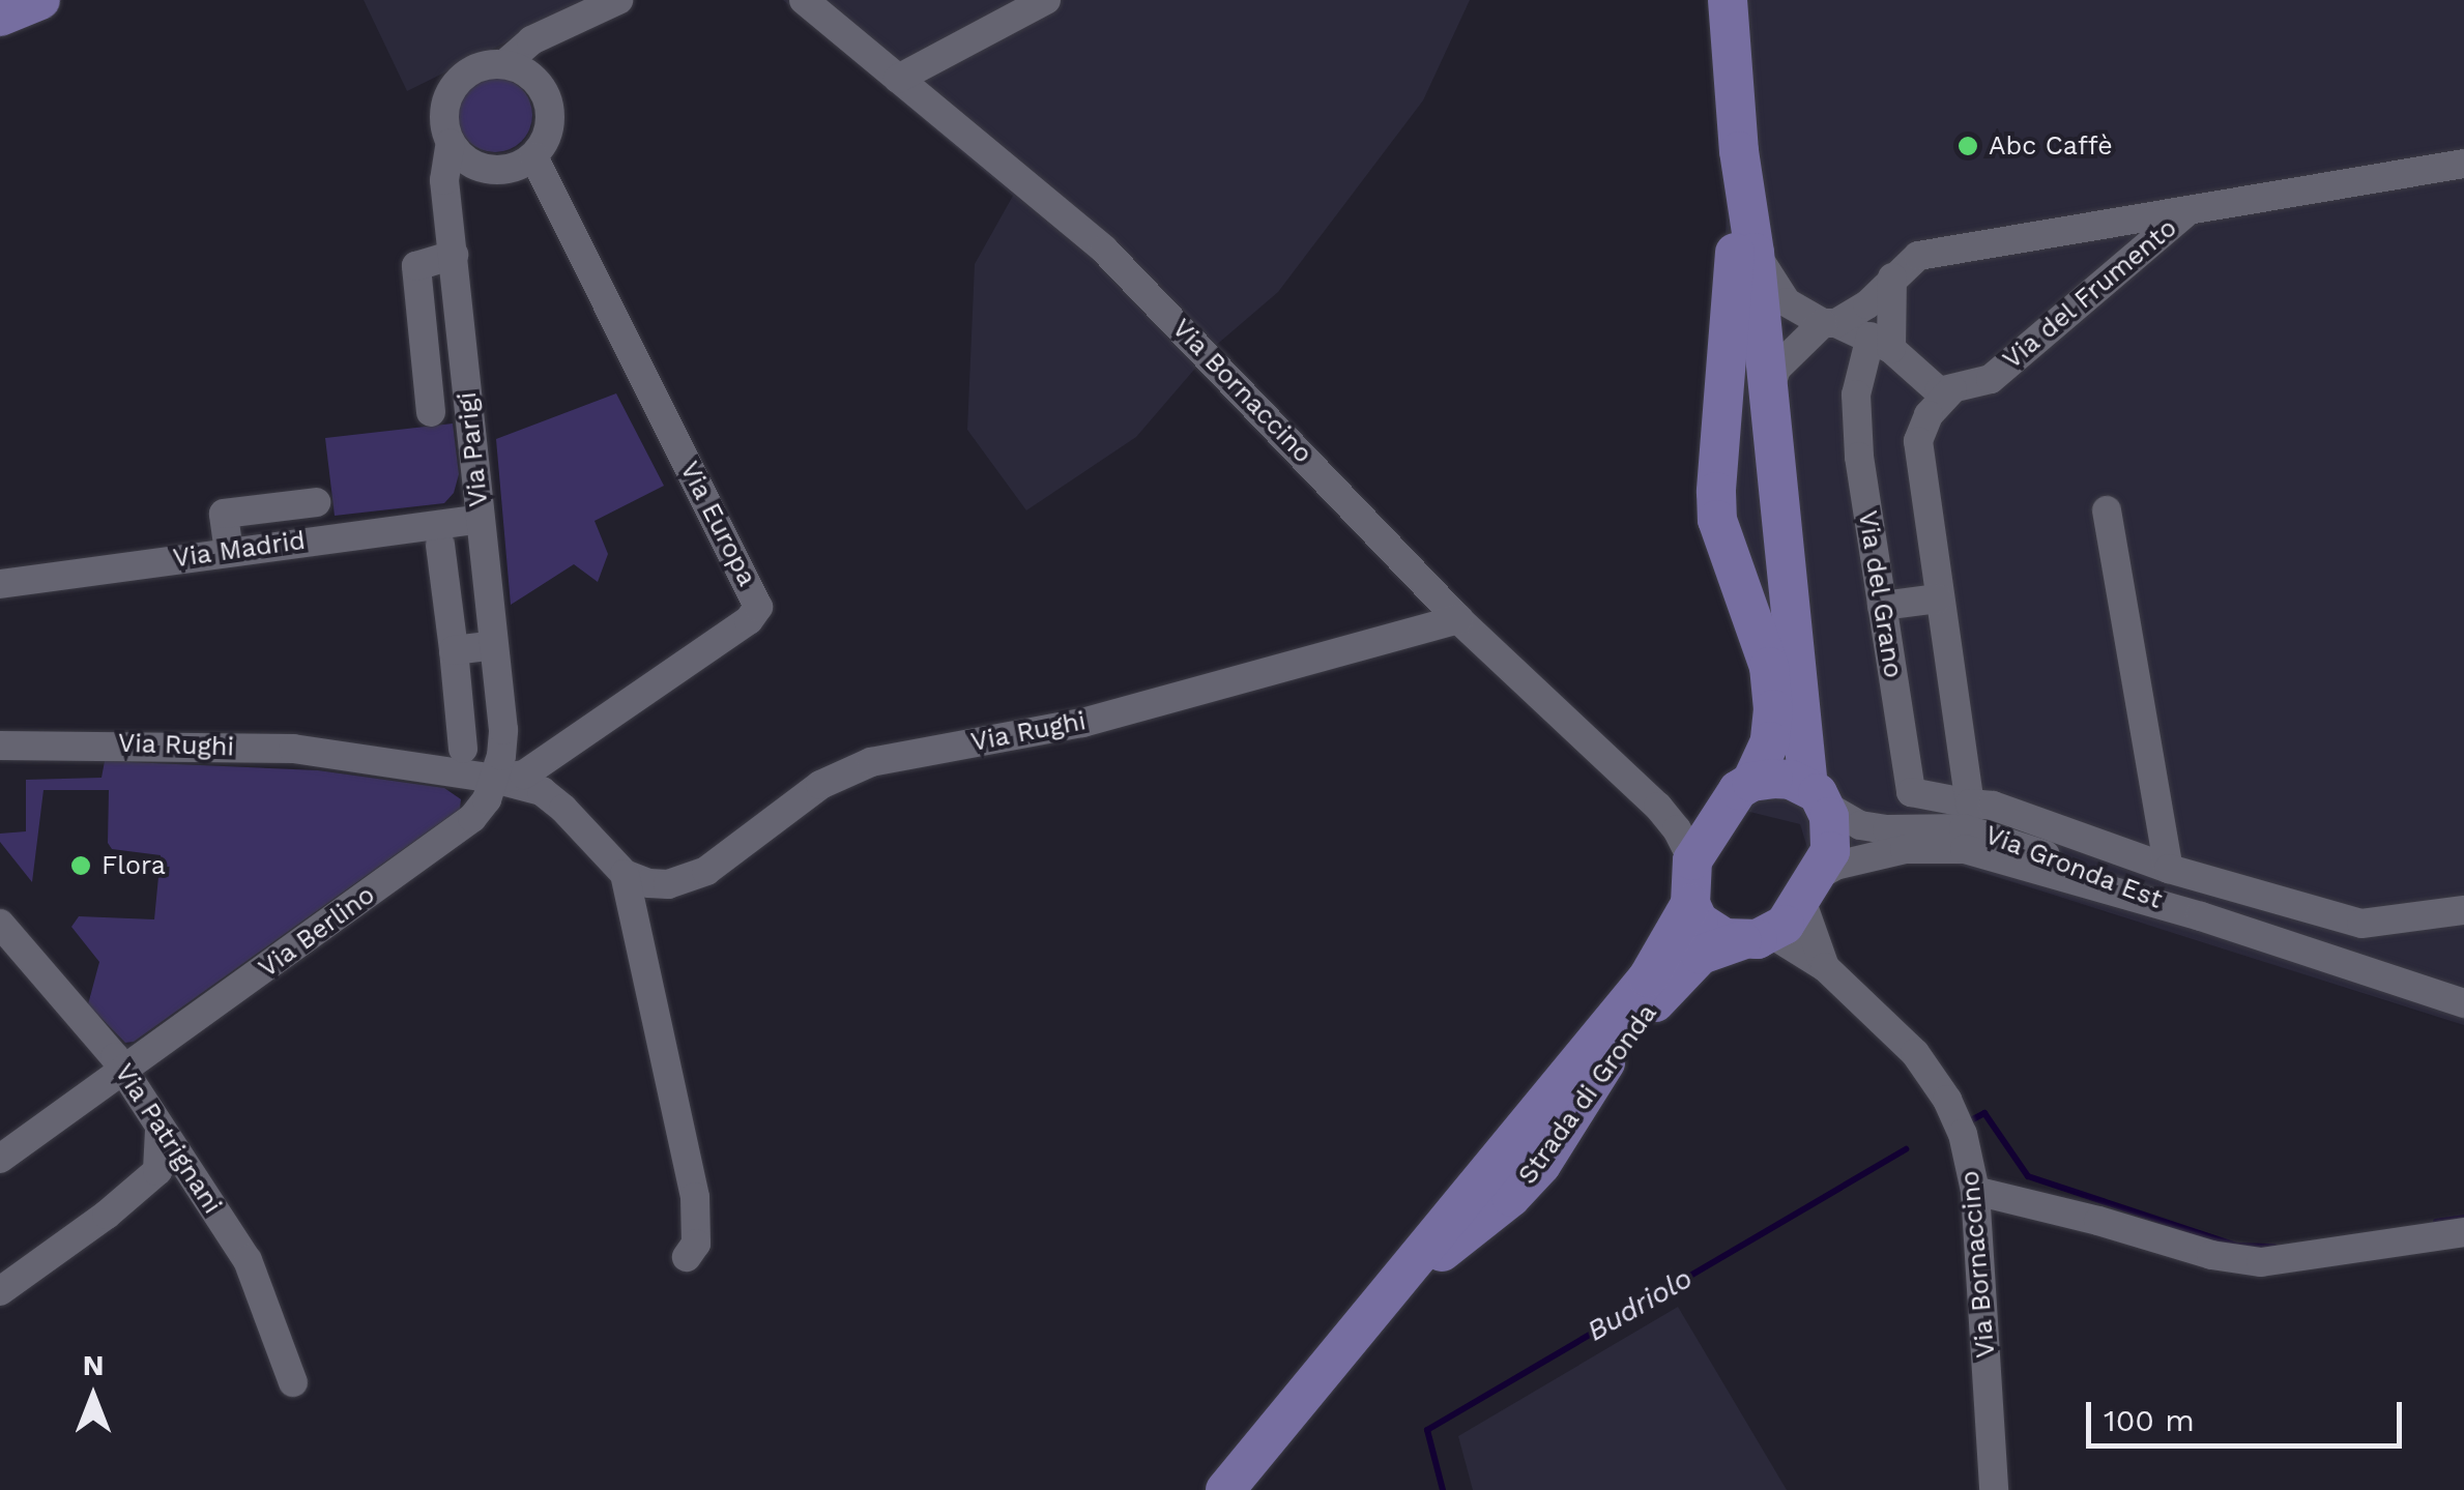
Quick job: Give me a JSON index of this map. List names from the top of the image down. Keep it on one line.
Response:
{"streets":{"main road":["Strada di Gronda"],"street":["Via del Frumento","Via Bornaccino","Via Parigi","Via Europa","Via Madrid","Via del Grano","Via Rughi","Via Gronda Est","Via Berlino","Via Patrignani"]},"crossings":[["Via del Frumento","Via del Grano"],["Via Bornaccino","Via Rughi"],["Via Bornaccino","Via Gronda Est"],["Via Bornaccino","Strada di Gronda"],["Via Parigi","Via Europa"],["Via Parigi","Via Madrid"],["Via Parigi","Via Rughi"],["Via Parigi","Via Berlino"],["Via Europa","Via Rughi"],["Via Europa","Via Berlino"],["Via Rughi","Via Berlino"],["Via Gronda Est","Strada di Gronda"],["Via Berlino","Via Patrignani"]],"water":["Budriolo"],"places":["Abc Caffè","Flora"],"scale_bar":"100 m","north":"top"}
